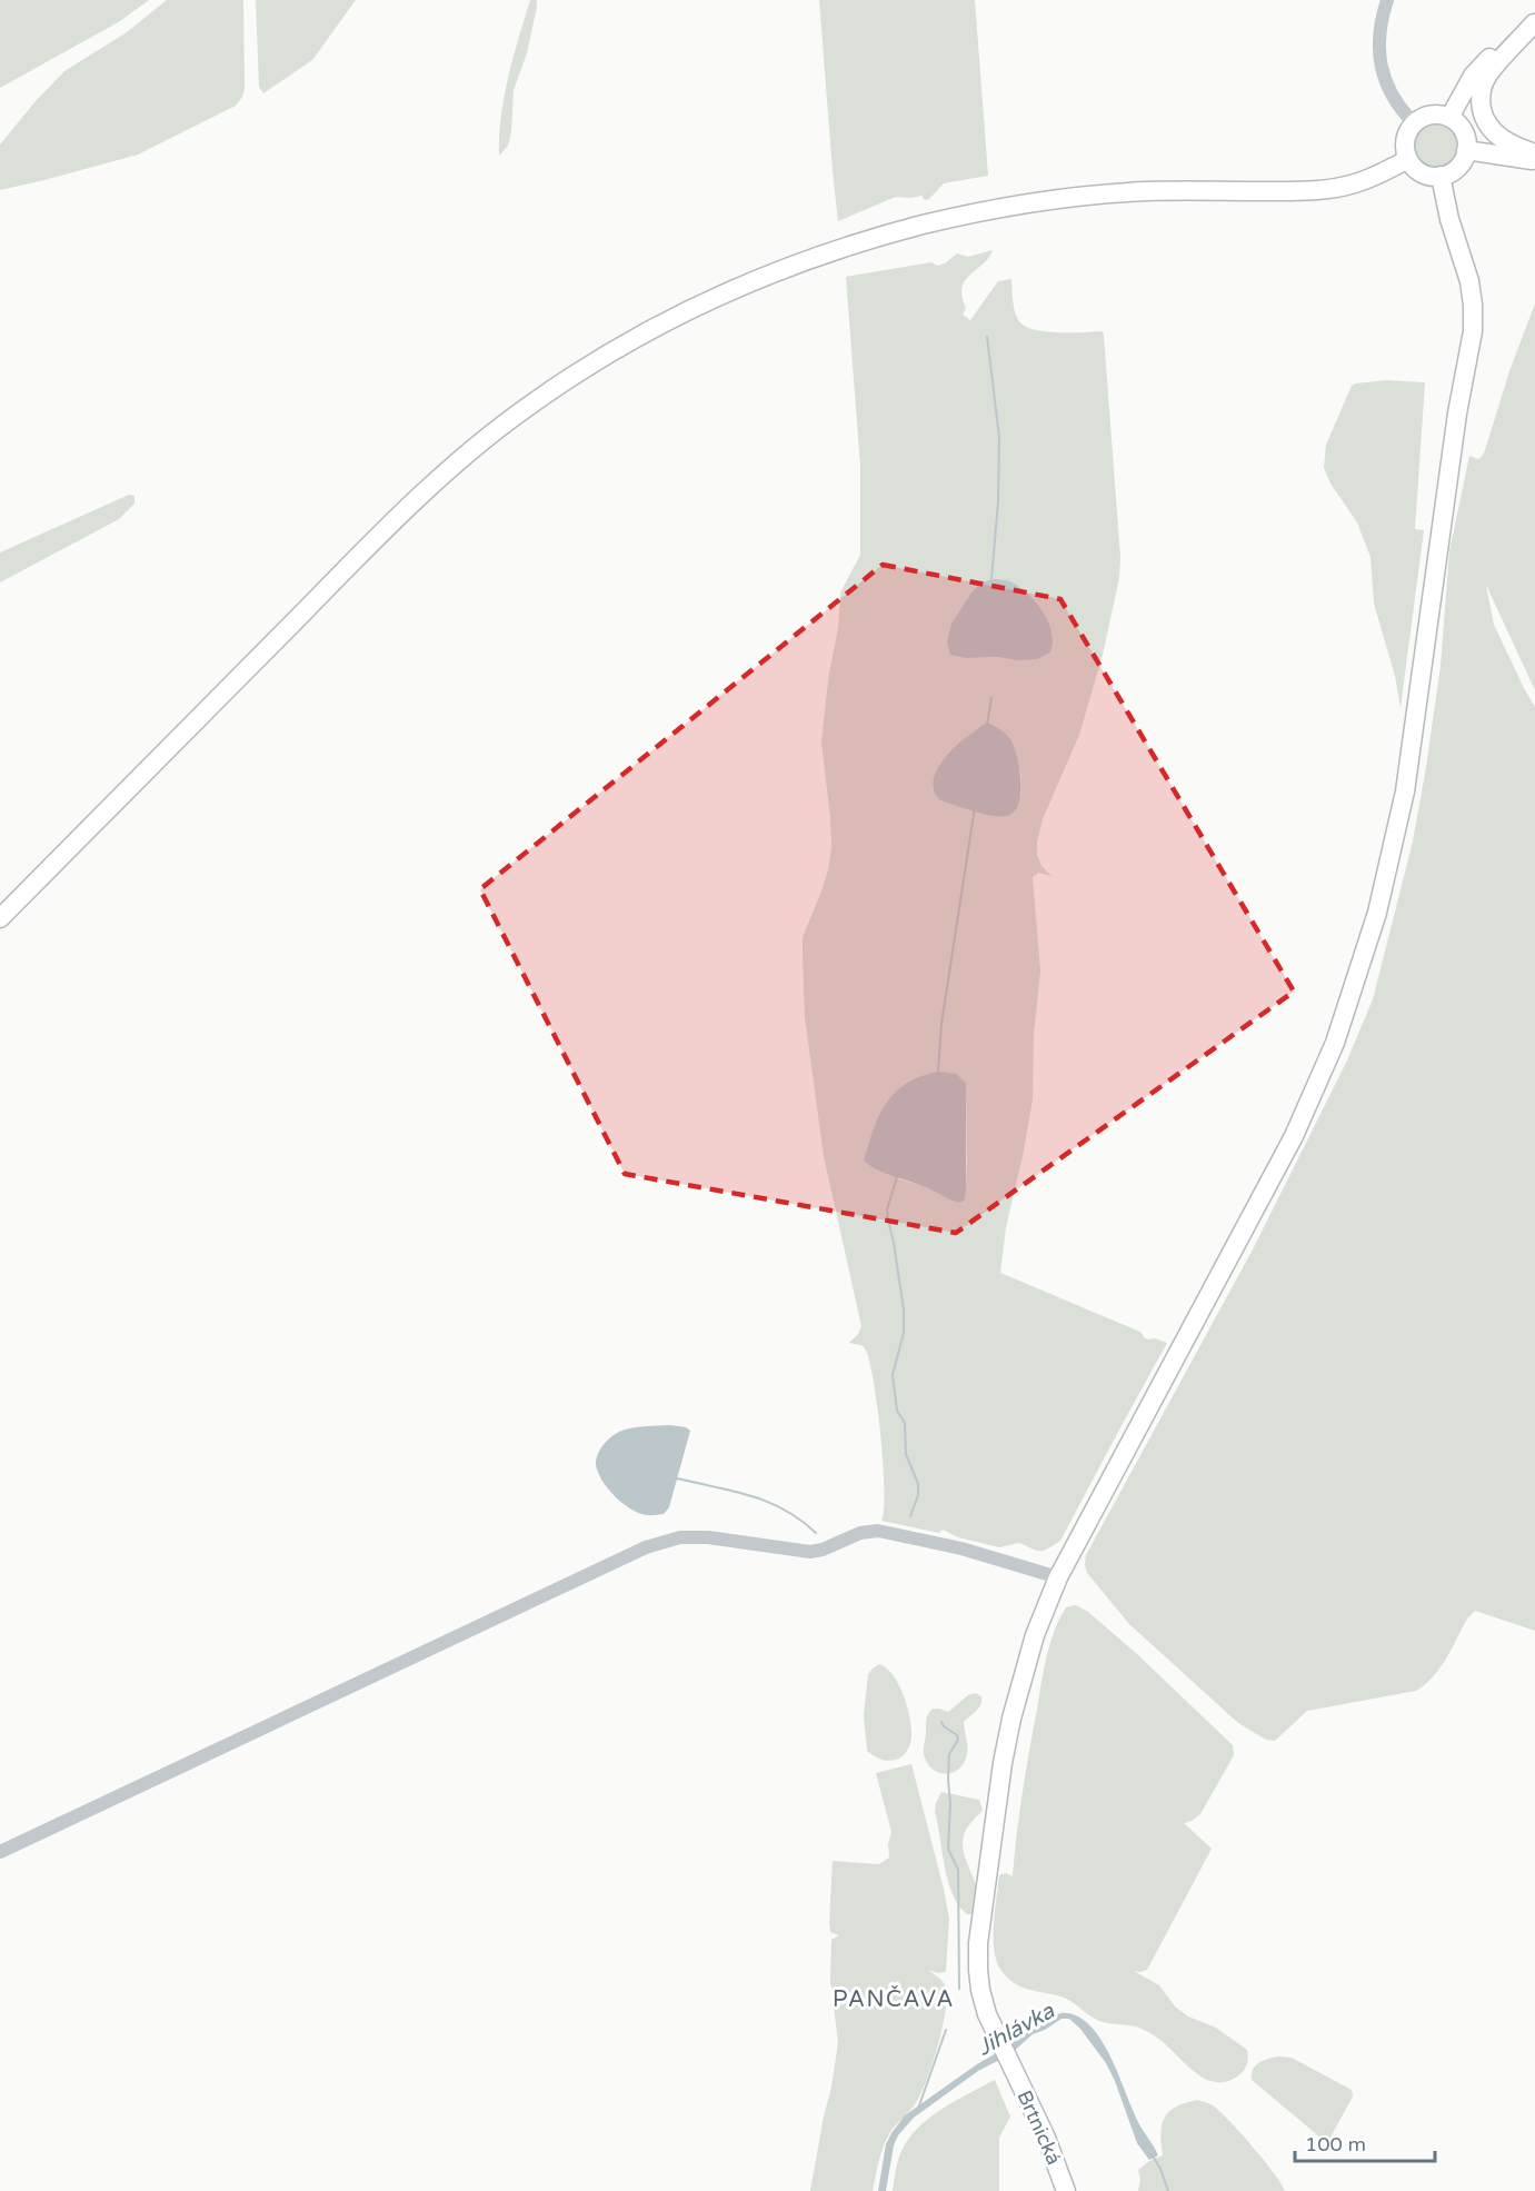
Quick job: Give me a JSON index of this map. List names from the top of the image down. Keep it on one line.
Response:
{"streets":{"main road":["Brtnická"]},"districts":["PANČAVA"],"water":["Jihlávka"],"scale_bar":"100 m"}
